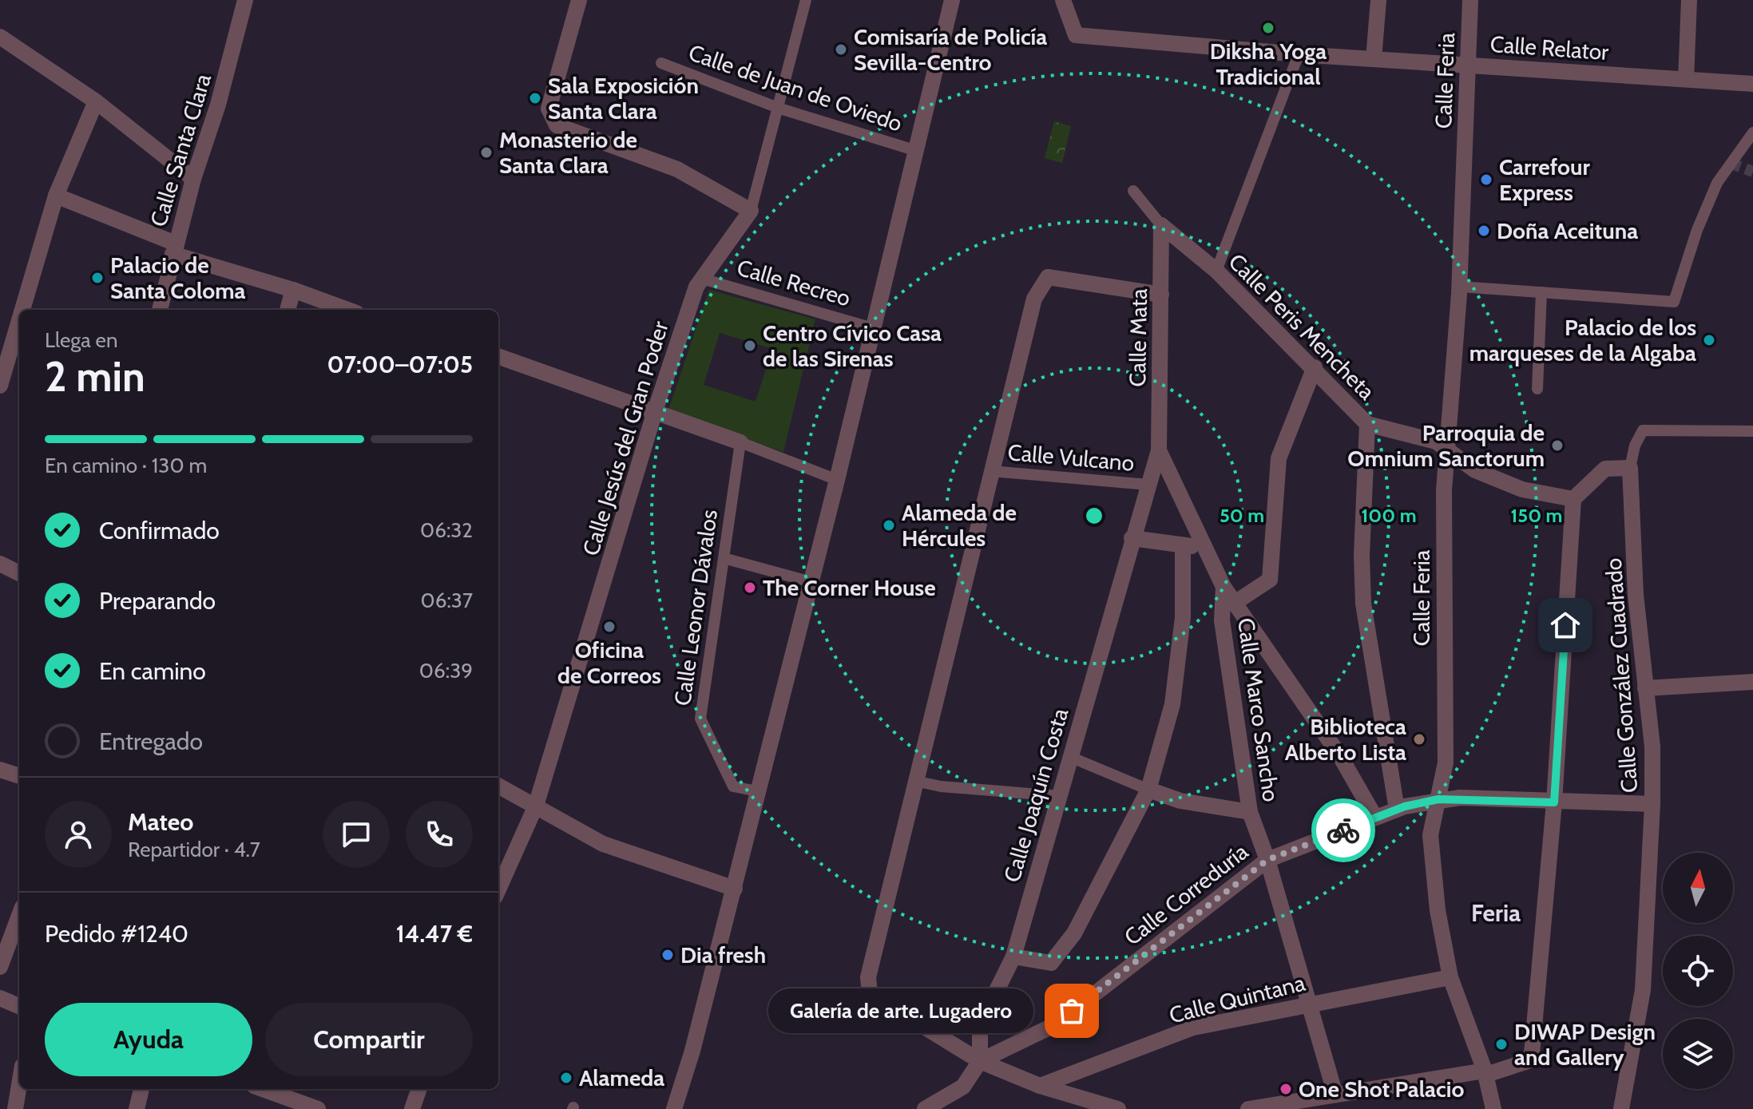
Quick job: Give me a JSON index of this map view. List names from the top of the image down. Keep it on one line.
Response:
{"streets":{"street":["Calle Relator","Calle Feria","Calle de Juan de Oviedo","Calle Santa Clara","Calle Recreo","Calle Peris Mencheta","Calle Mata","Calle Jesús del Gran Poder","Calle Vulcano","Calle Leonor Dávalos","Calle González Cuadrado","Calle Marco Sancho","Calle Joaquín Costa","Calle Correduría","Calle Quintana"]},"crossings":[["Calle Relator","Calle Feria"],["Calle Feria","Calle Peris Mencheta"],["Calle Feria","Calle Correduría"],["Calle Feria","Calle Quintana"],["Calle de Juan de Oviedo","Calle Jesús del Gran Poder"],["Calle Recreo","Calle Jesús del Gran Poder"],["Calle Peris Mencheta","Calle Mata"],["Calle Mata","Calle Vulcano"],["Calle Mata","Calle Marco Sancho"],["Calle Mata","Calle Joaquín Costa"],["Calle Mata","Calle Correduría"],["Calle González Cuadrado","Calle Correduría"],["Calle Marco Sancho","Calle Correduría"],["Calle Marco Sancho","Calle Quintana"],["Calle Joaquín Costa","Calle Correduría"]],"districts":["Feria"],"places":["Diksha Yoga Tradicional","Comisaría de Policía Sevilla-Centro","Sala Exposición Santa Clara","Monasterio de Santa Clara","Carrefour Express","Doña Aceituna","Palacio de Santa Coloma","Palacio de los marqueses de la Algaba","Centro Cívico Casa de las Sirenas","Parroquia de Omnium Sanctorum","Alameda de Hércules","The Corner House","Oficina de Correos","Biblioteca Alberto Lista","Dia fresh","Galería de arte. Lugadero","DIWAP Design and Gallery","Alameda","One Shot Palacio"],"north":"top","page":{"heading":["2 min","Llega en","07:00–07:05"],"panel":["Mateo","Repartidor · 4.7","Pedido #1240","14.47 €"],"bar":"En camino · 130 m","list":[["Confirmado","06:32"],["Preparando","06:37"],["En camino","06:39"],"Entregado"],"bubble":"Galería de arte. Lugadero","buttons":["Ayuda","Compartir"]},"rings":["50 m","100 m","150 m"]}
